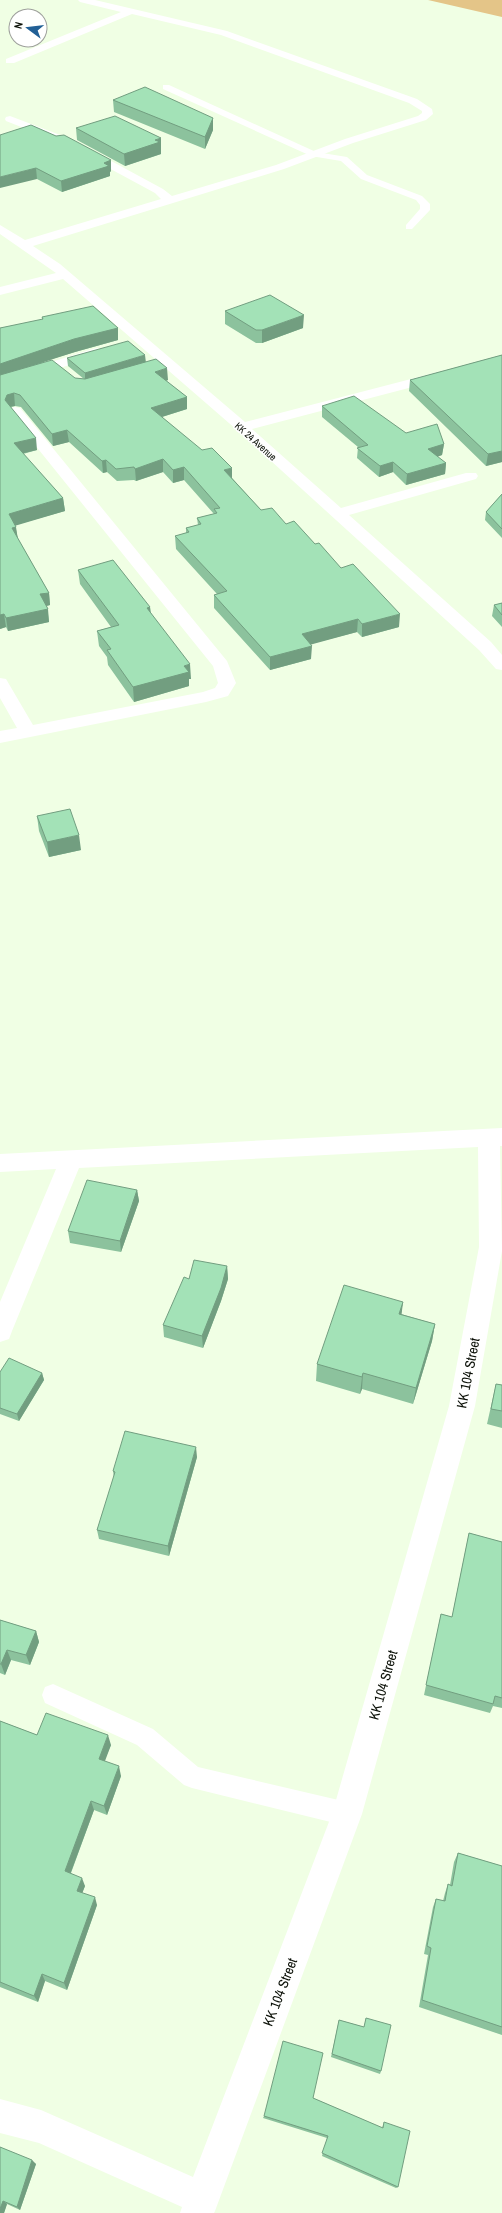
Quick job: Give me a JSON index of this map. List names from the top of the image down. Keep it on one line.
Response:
{"streets":{"street":["KK 24 Avenue","KK 104 Street"]},"north":"left"}
